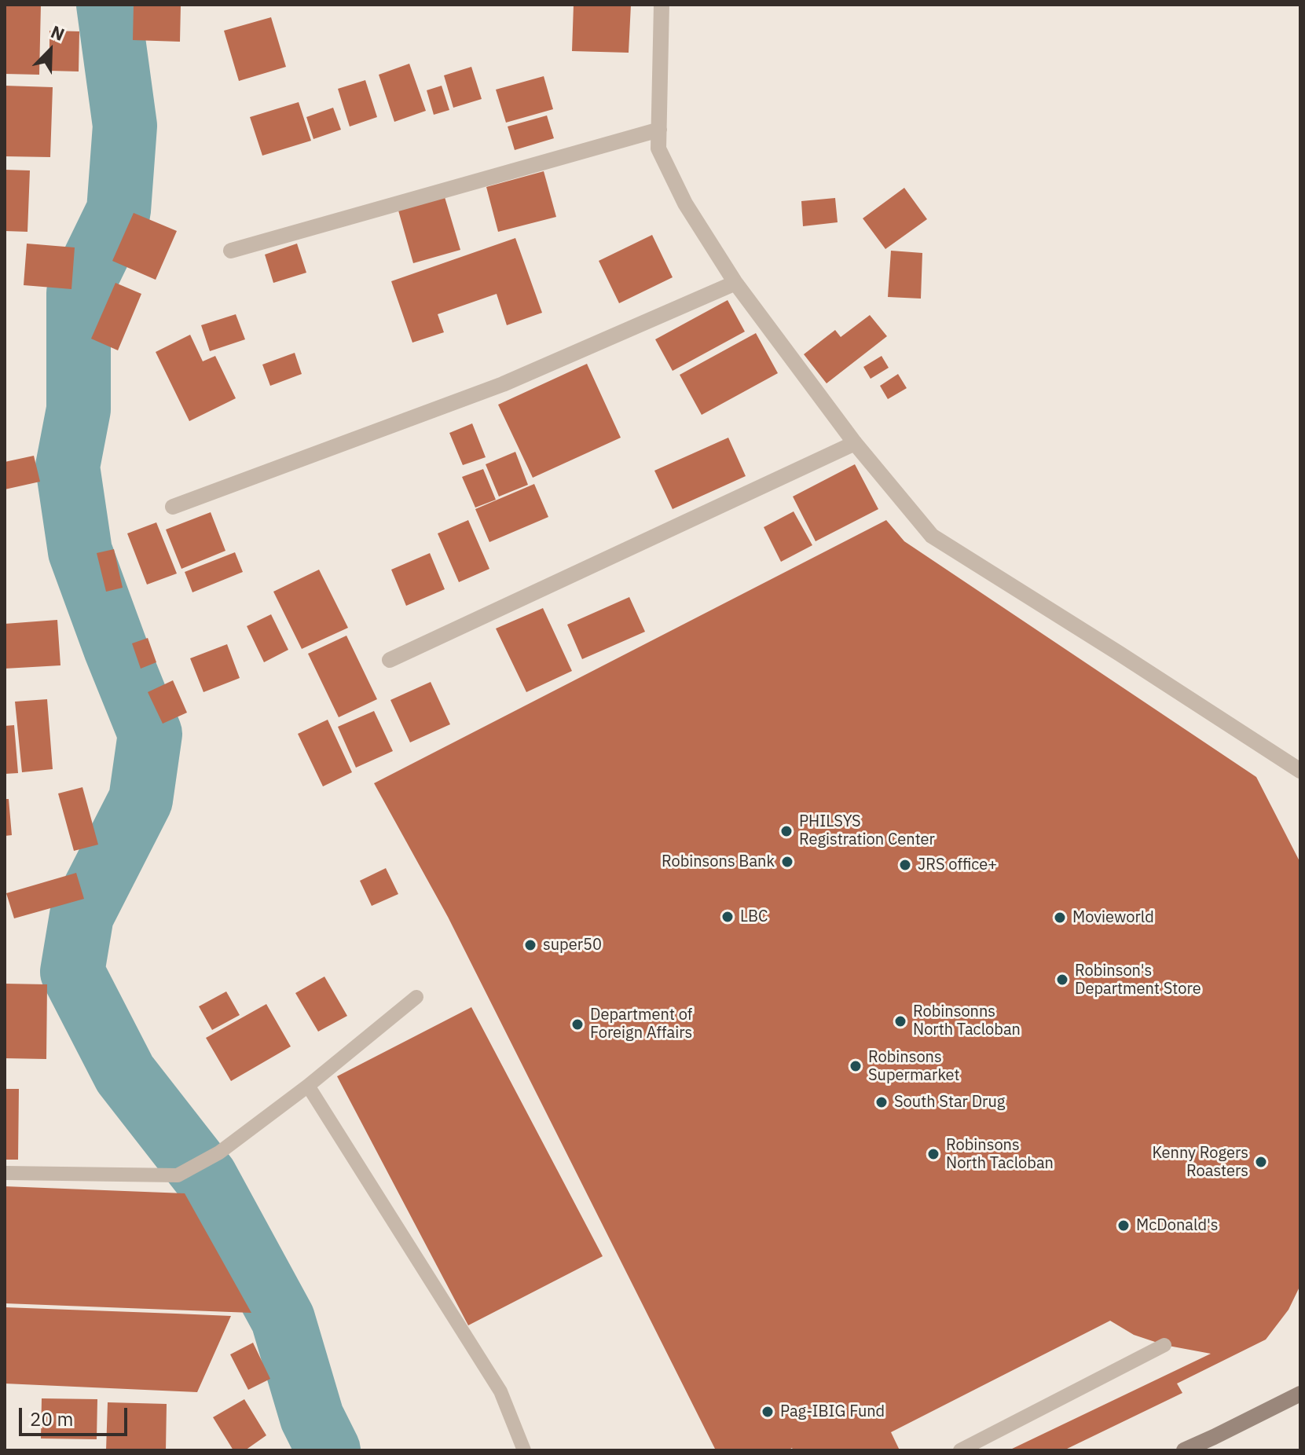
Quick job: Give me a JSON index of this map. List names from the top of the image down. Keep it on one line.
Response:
{"places":["PHILSYS Registration Center","Robinsons Bank","JRS office+","LBC","Movieworld","super50","Robinson's Department Store","Robinsonns North Tacloban","Department of Foreign Affairs","Robinsons Supermarket","South Star Drug","Robinsons North Tacloban","Kenny Rogers Roasters","McDonald's","Pag-IBIG Fund"],"scale_bar":"20 m","north":"top right"}
